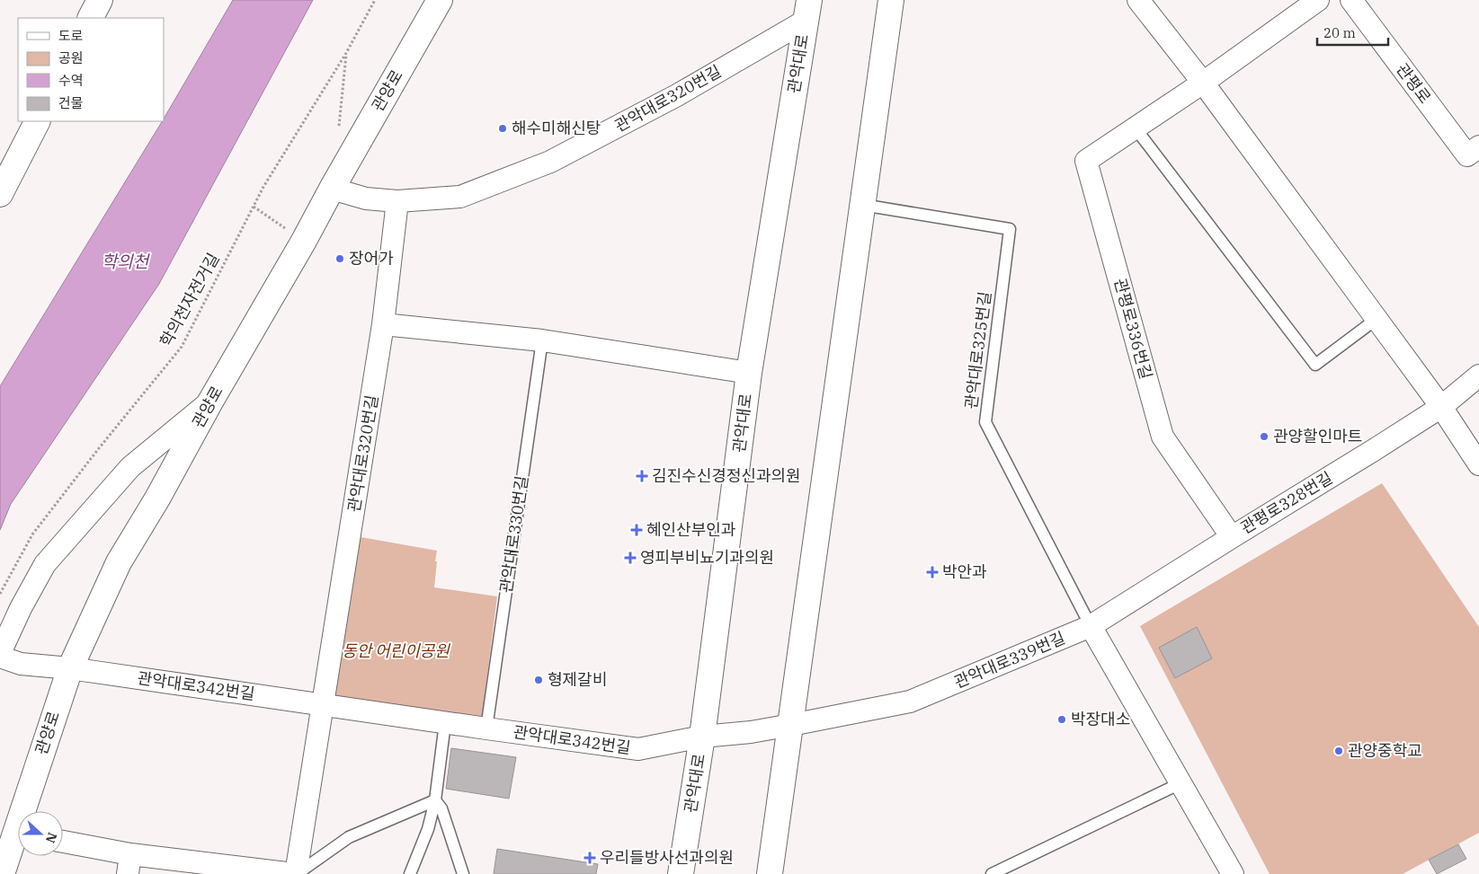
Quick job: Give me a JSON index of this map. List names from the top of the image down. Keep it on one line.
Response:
{"streets":{"main road":["관악대로","관양로"],"street":["관평로","관악대로320번길","관평로336번길","관평로328번길","관악대로339번길","관악대로342번길"],"lane":["관악대로325번길","관악대로330번길"],"path":["학의천자전거길"]},"crossings":[["관악대로","관악대로320번길"],["관악대로","관악대로342번길"],["관양로","관악대로320번길"],["관양로","관악대로342번길"],["관악대로320번길","관악대로342번길"],["관평로336번길","관평로328번길"],["관악대로325번길","관평로328번길"],["관악대로325번길","관악대로339번길"],["관평로328번길","관악대로339번길"],["관악대로330번길","관악대로342번길"],["관악대로339번길","관악대로342번길"]],"water":["학의천"],"parks":["동안 어린이공원"],"places":{"other":["해수미해신탕","장어가","관양할인마트","형제갈비","박장대소","관양중학교"],"health":["김진수신경정신과의원","혜인산부인과","영피부비뇨기과의원","박안과","우리들방사선과의원"]},"legend":["도로","공원","수역","건물"],"scale_bar":"20 m","north":"right"}
